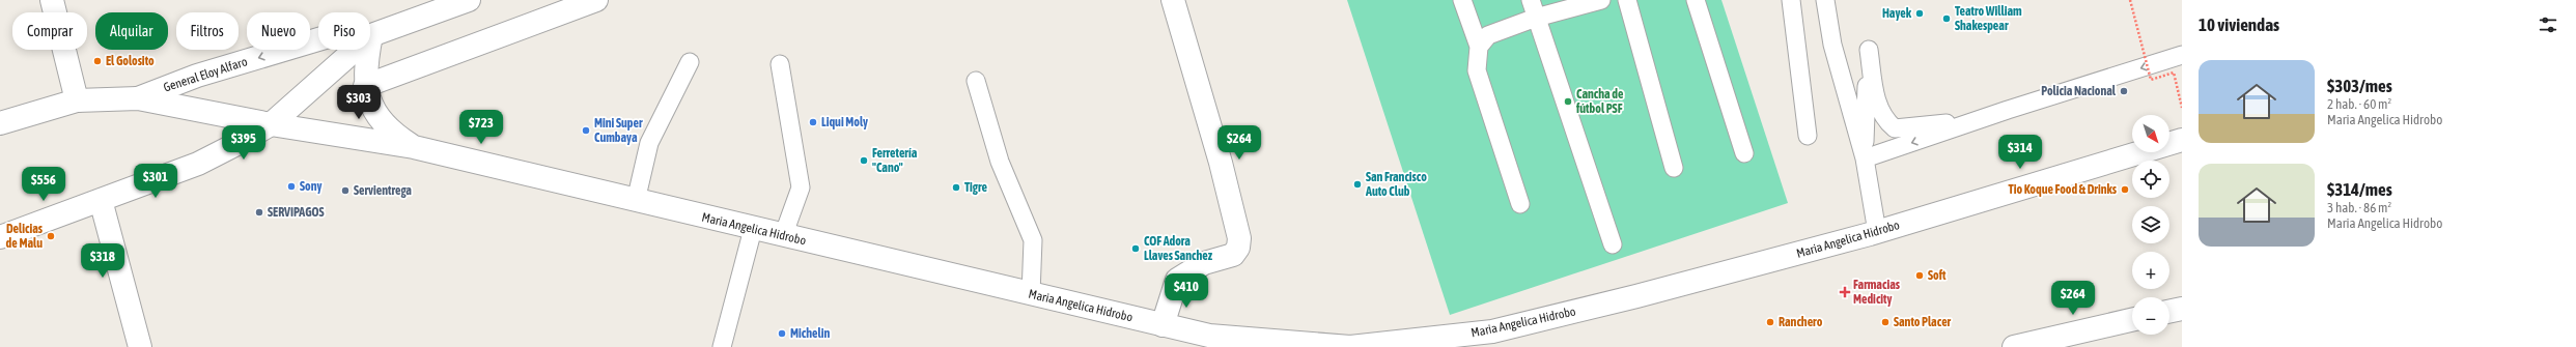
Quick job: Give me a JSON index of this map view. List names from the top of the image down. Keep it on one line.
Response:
{"streets":{"street":["General Eloy Alfaro","Maria Angelica Hidrobo"]},"crossings":[["General Eloy Alfaro","Maria Angelica Hidrobo"]],"places":{"other":["Hayek","Teatro William Shakespear","El Golosito","Policia Nacional","Cancha de fútbol PSF","Liqui Moly","Mini Super Cumbaya","Ferretería \"Cano\"","San Francisco Auto Club","Sony","Tigre","Tio Koque Food & Drinks","Servientrega","SERVIPAGOS","Delicias de Malu","COF Adora Llaves Sanchez","Soft","Ranchero","Santo Placer","Michelin"],"health":["Farmacias Medicity"]},"north":"bottom right","page":{"heading":"10 viviendas","chip":["Comprar","Alquilar","Filtros","Nuevo","Piso"],"list":[{"name":"$303/mes","note":"2 hab. · 60 m² · Maria Angelica Hidrobo"},{"name":"$314/mes","note":"3 hab. · 86 m² · Maria Angelica Hidrobo"}],"price":["$303","$723","$395","$264","$314","$301","$556","$318","$410","$264"],"map_buttons":["+","−"]}}
